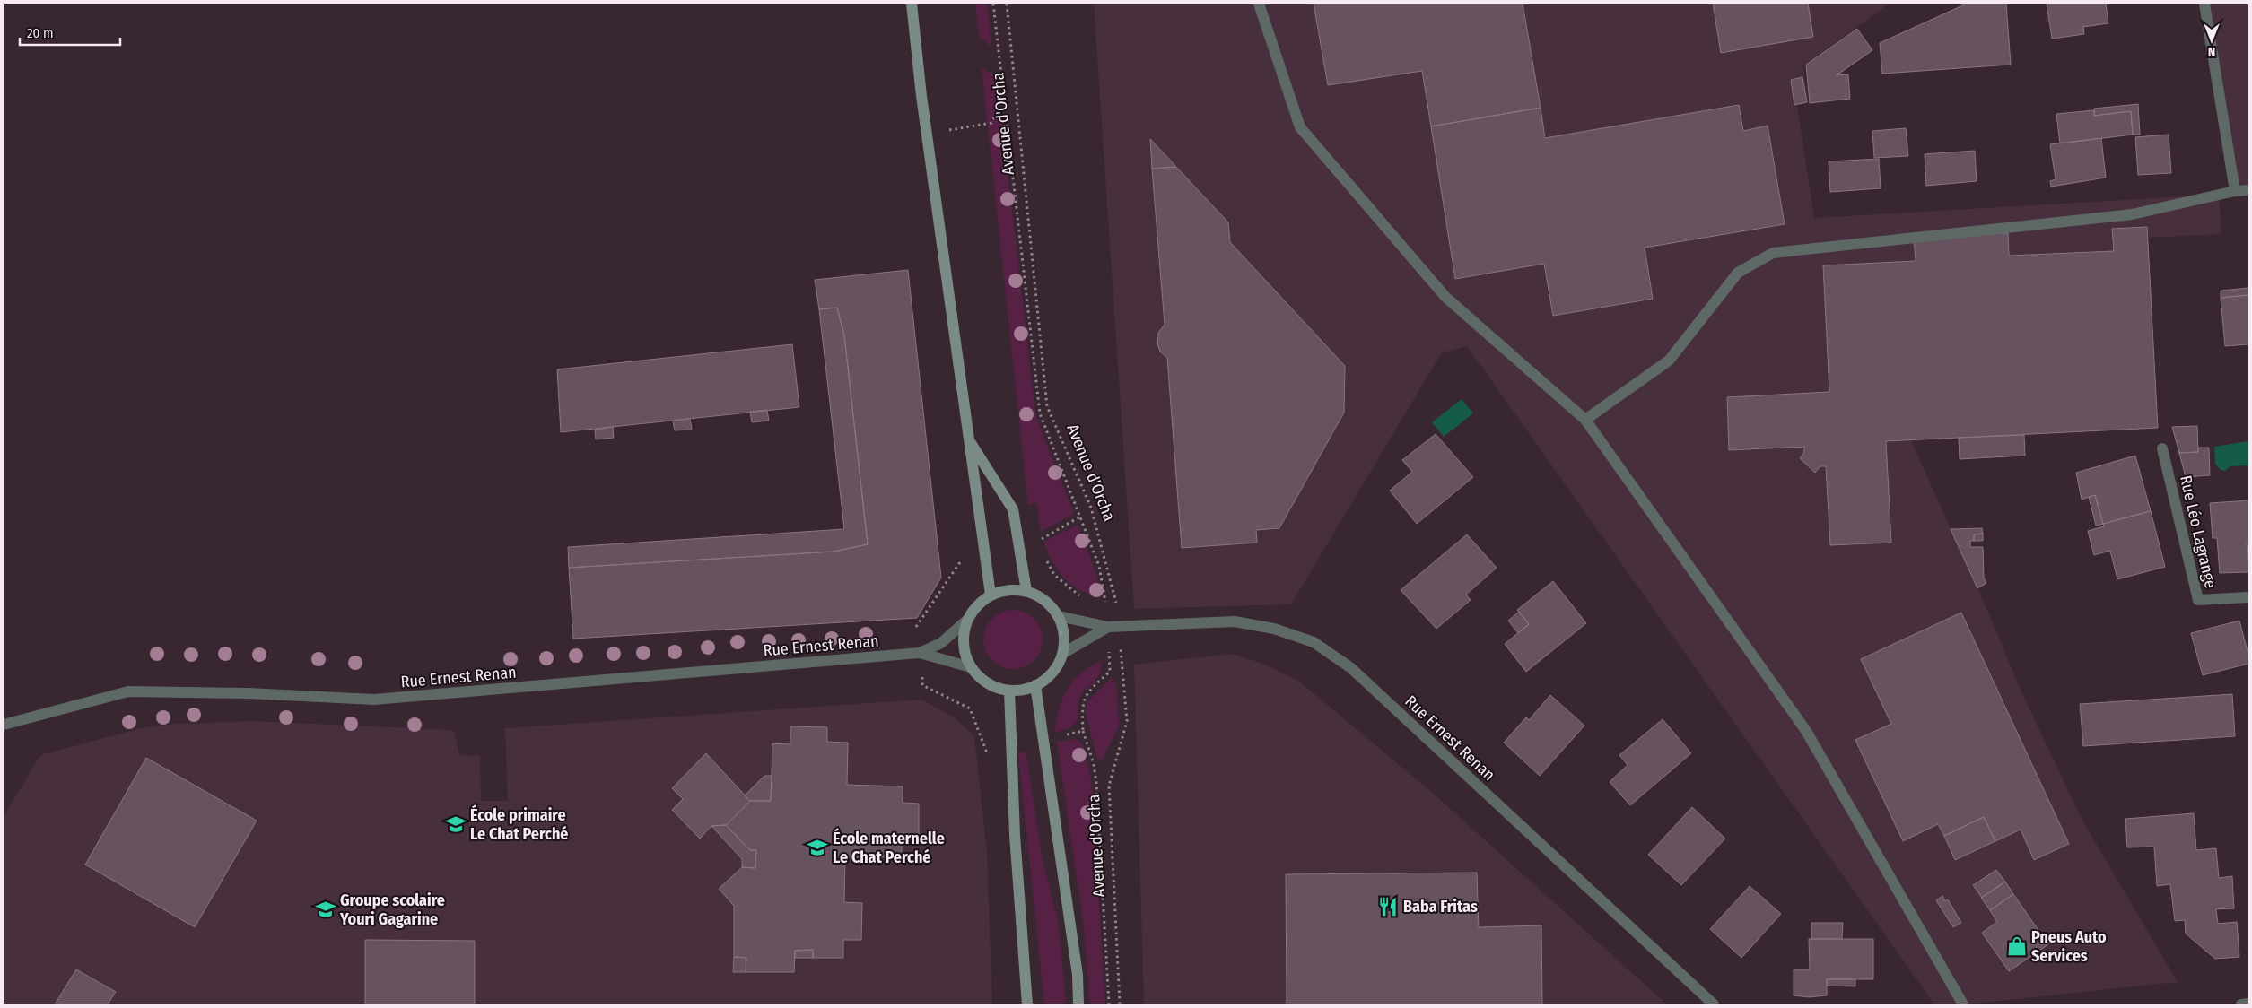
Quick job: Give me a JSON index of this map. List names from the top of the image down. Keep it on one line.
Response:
{"streets":{"main road":["Avenue d'Orcha"],"street":["Rue Léo Lagrange","Rue Ernest Renan"]},"crossings":[["Avenue d'Orcha","Rue Ernest Renan"]],"places":{"school or university":["École primaire Le Chat Perché","École maternelle Le Chat Perché","Groupe scolaire Youri Gagarine"],"restaurant":["Baba Fritas"],"shop":["Pneus Auto Services"]},"scale_bar":"20 m","north":"bottom"}
